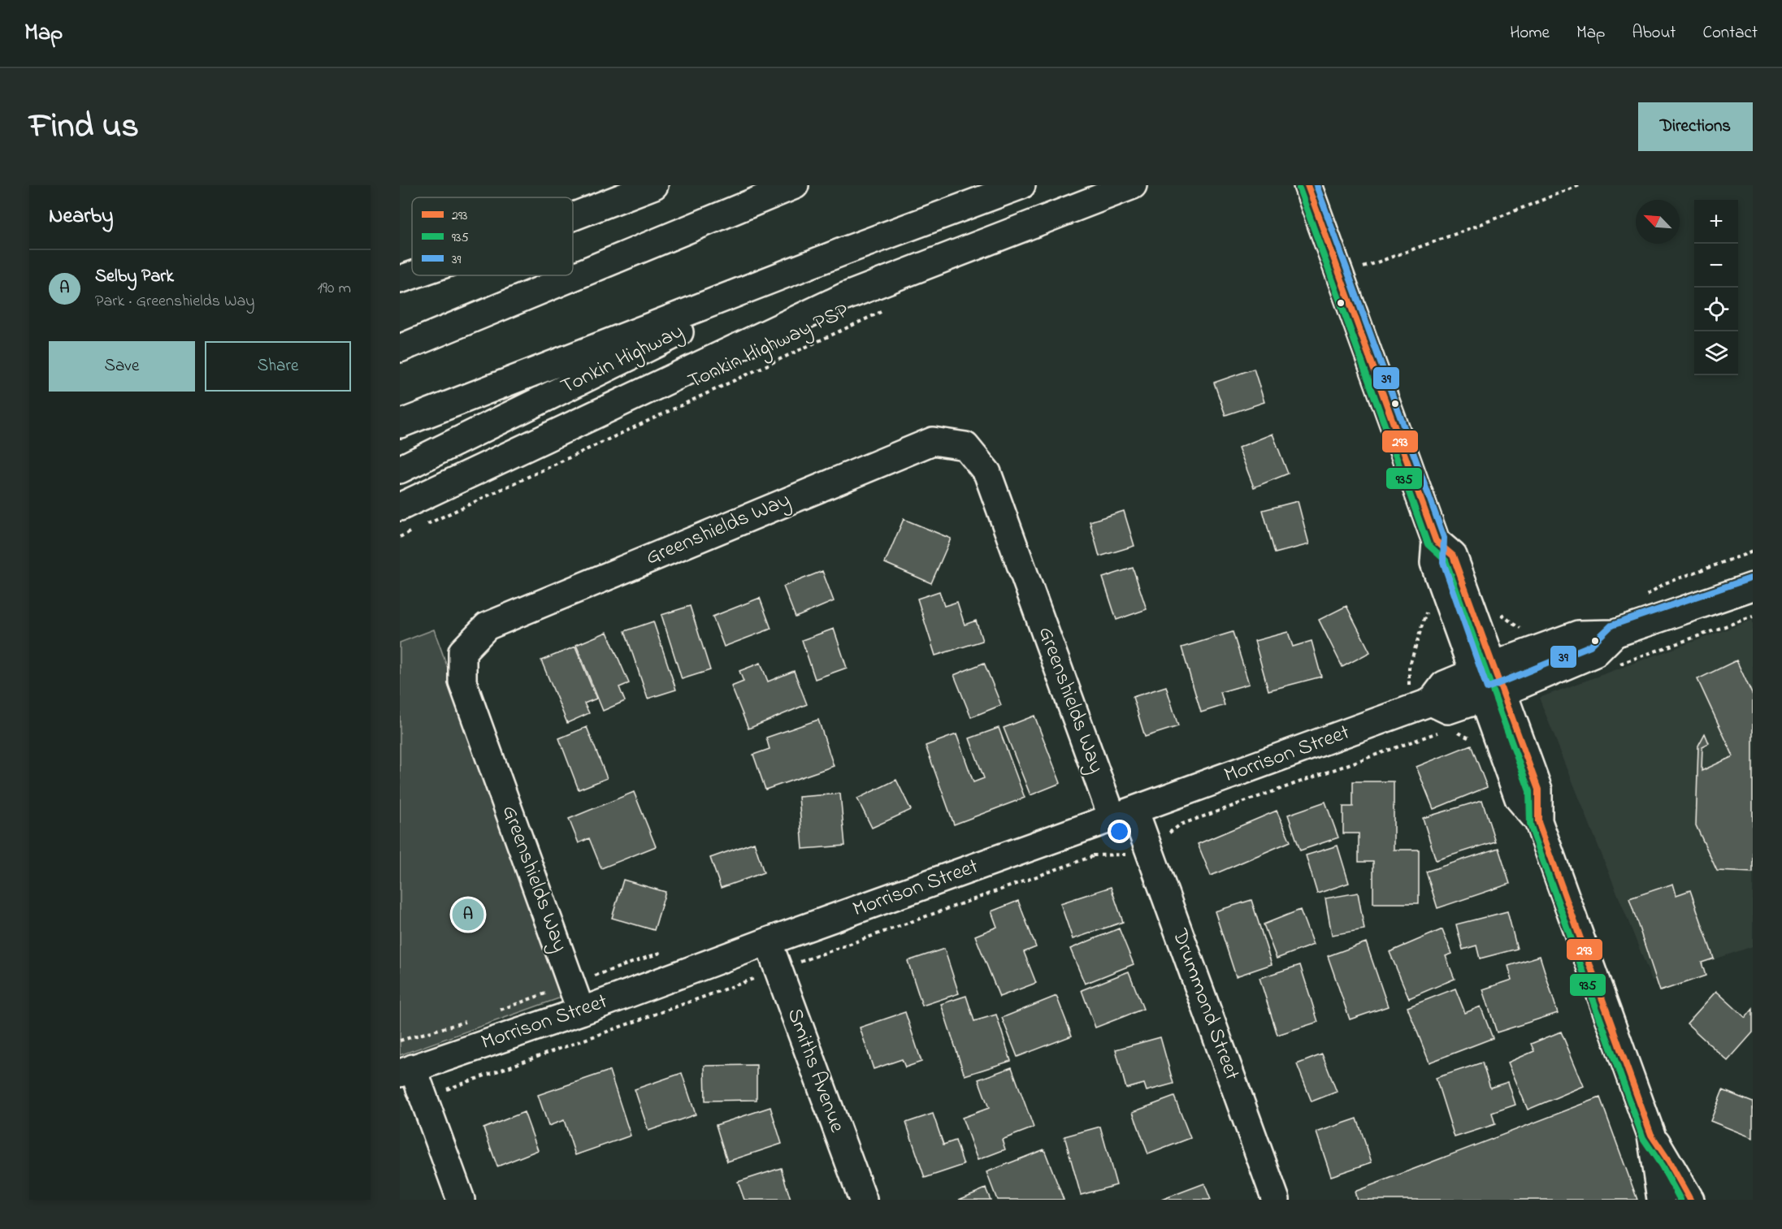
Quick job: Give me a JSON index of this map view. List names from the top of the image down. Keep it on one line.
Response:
{"streets":{"main road":["Tonkin Highway","Greenshields Way","Morrison Street","Drummond Street","Smiths Avenue"],"path":["Tonkin Highway PSP"]},"crossings":[["Greenshields Way","Morrison Street"],["Greenshields Way","Drummond Street"],["Morrison Street","Drummond Street"],["Morrison Street","Smiths Avenue"]],"lines":["transit line 293","transit line 39","transit line 935"],"legend":["293","935","39"],"north":"top left","page":{"header":"Map","nav":["Home","Map","About","Contact"],"title":"Find us","buttons":["Directions",["Save","Share"]],"heading":"Nearby","map_buttons":["+","−"],"list":[{"mark":"A","name":"Selby Park","note":"Park · Greenshields Way","value":"190 m"}],"pins":"A"}}
